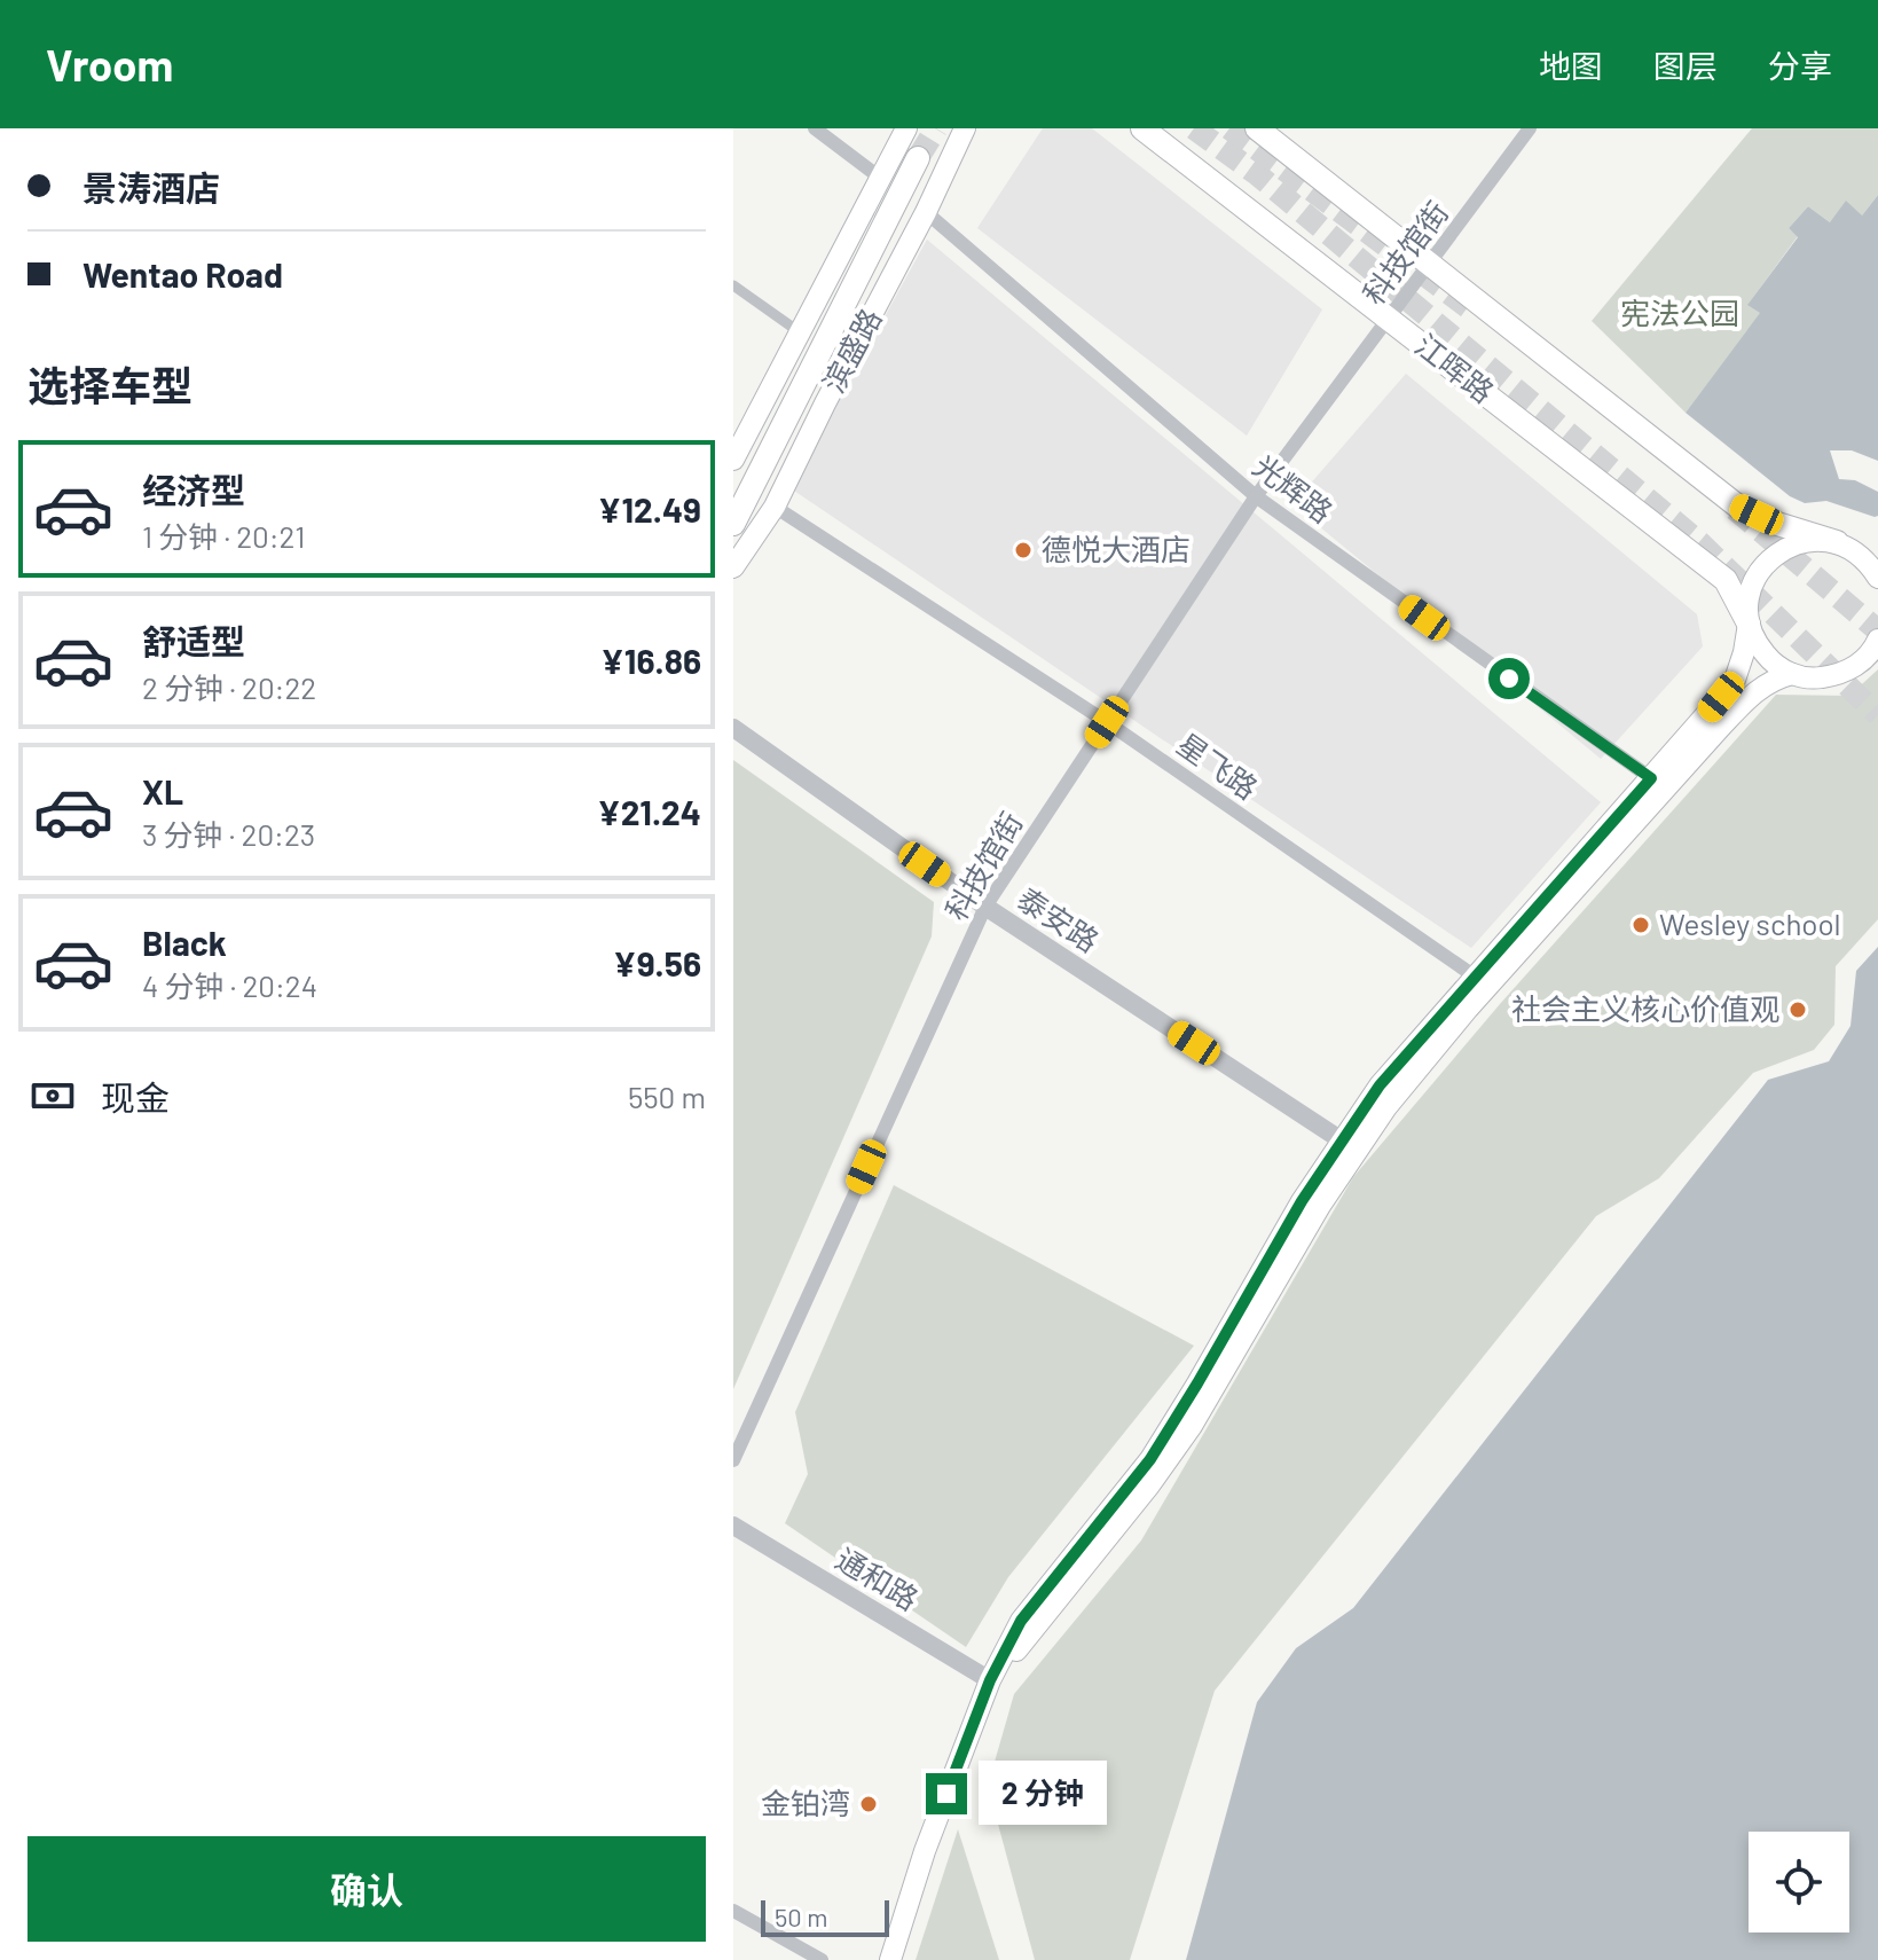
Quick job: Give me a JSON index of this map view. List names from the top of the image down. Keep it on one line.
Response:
{"streets":{"main road":["滨盛路","江晖路"],"street":["科技馆街","光辉路","星飞路","泰安路","通和路"]},"crossings":[["科技馆街","江晖路"],["科技馆街","光辉路"],["科技馆街","星飞路"],["科技馆街","泰安路"],["滨盛路","光辉路"],["滨盛路","星飞路"]],"parks":["宪法公园"],"places":["德悦大酒店","Wesley school","社会主义核心价值观","金铂湾"],"scale_bar":"50 m","page":{"header":"Vroom","nav":["地图","图层","分享"],"banner":["景涛酒店","Wentao Road"],"heading":"选择车型","list":[{"name":"经济型","note":"1 分钟 · 20:21","value":"¥12.49"},{"name":"舒适型","note":"2 分钟 · 20:22","value":"¥16.86"},{"name":"XL","note":"3 分钟 · 20:23","value":"¥21.24"},{"name":"Black","note":"4 分钟 · 20:24","value":"¥9.56"}],"pay":["现金","550 m"],"bubble":"2 分钟","buttons":"确认","scale":"50 m"}}
